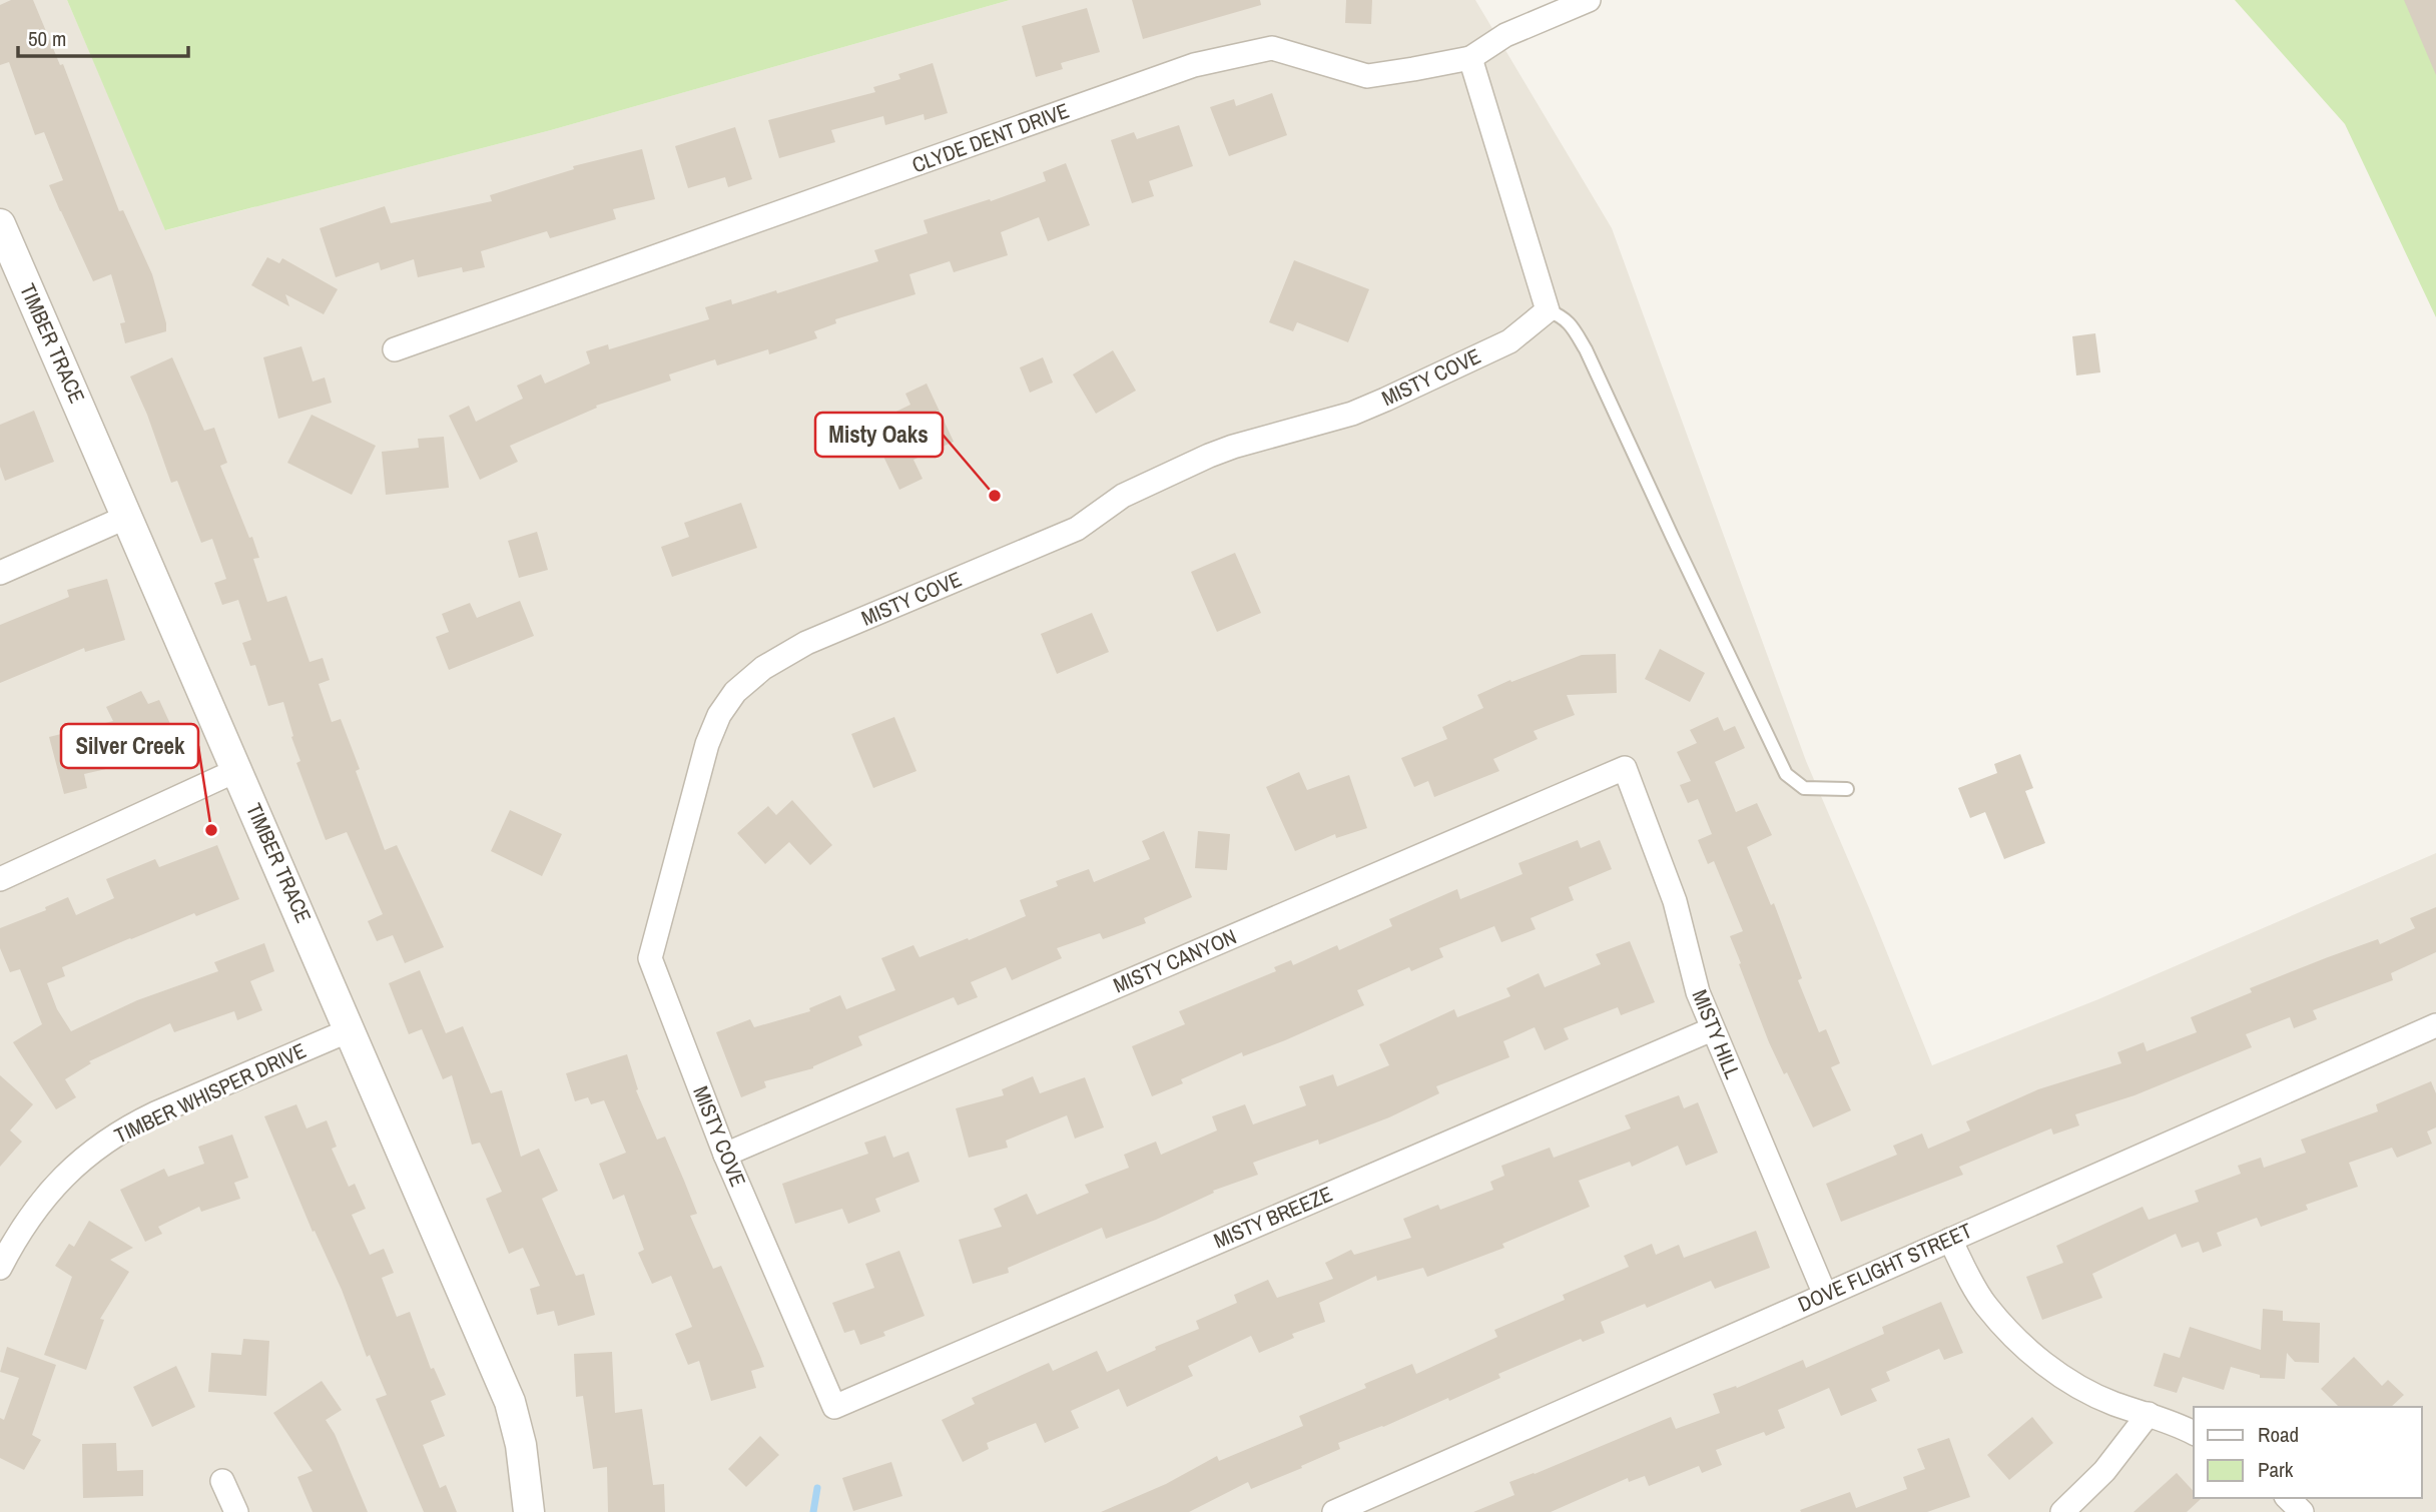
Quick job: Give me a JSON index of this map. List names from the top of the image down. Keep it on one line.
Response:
{"streets":{"street":["CLYDE DENT DRIVE","TIMBER TRACE","MISTY COVE","MISTY CANYON","MISTY HILL","TIMBER WHISPER DRIVE","MISTY BREEZE","DOVE FLIGHT STREET"]},"crossings":[["TIMBER TRACE","TIMBER WHISPER DRIVE"],["MISTY COVE","MISTY CANYON"],["MISTY COVE","MISTY BREEZE"],["MISTY CANYON","MISTY HILL"],["MISTY HILL","MISTY BREEZE"],["MISTY HILL","DOVE FLIGHT STREET"]],"places":["Misty Oaks","Silver Creek"],"legend":["Road","Park"],"scale_bar":"50 m"}
